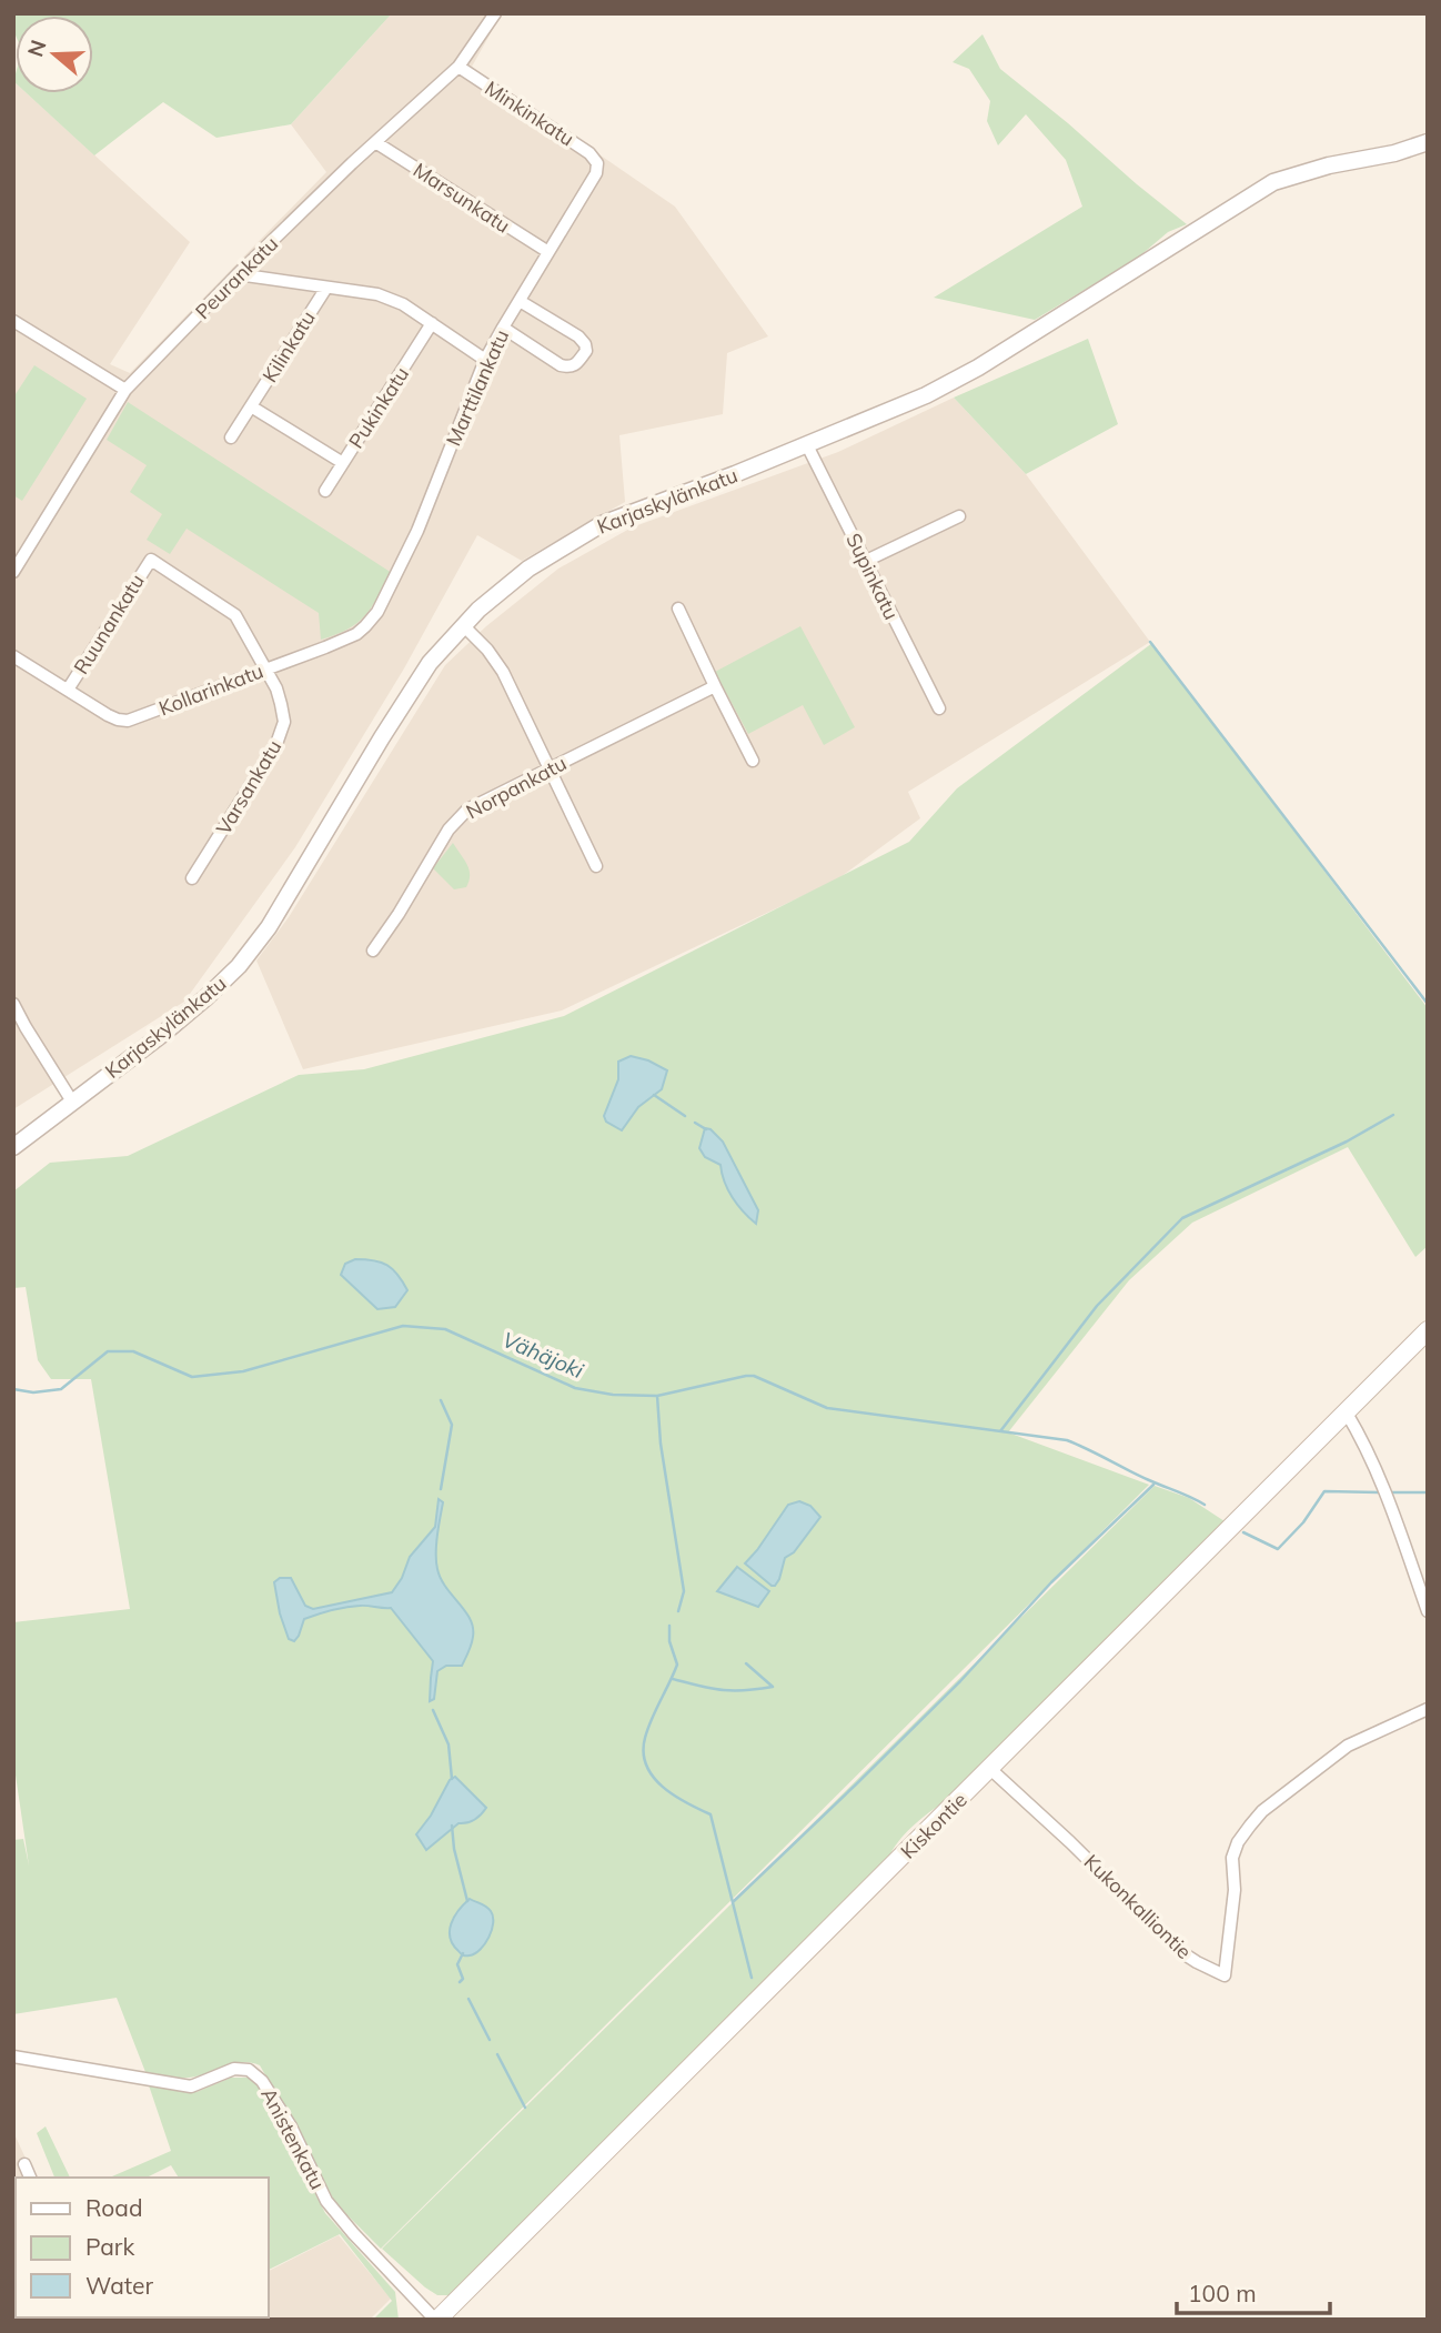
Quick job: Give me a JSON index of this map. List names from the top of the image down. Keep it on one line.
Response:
{"streets":{"main road":["Kiskontie"],"street":["Minkinkatu","Marsunkatu","Peurankatu","Kilinkatu","Marttilankatu","Pukinkatu","Karjaskylänkatu","Supinkatu","Ruunankatu","Kollarinkatu","Varsankatu","Norpankatu","Kukonkalliontie","Anistenkatu"]},"crossings":[["Minkinkatu","Peurankatu"],["Minkinkatu","Marttilankatu"],["Marsunkatu","Peurankatu"],["Marsunkatu","Marttilankatu"],["Marttilankatu","Kollarinkatu"],["Karjaskylänkatu","Supinkatu"],["Ruunankatu","Kollarinkatu"],["Ruunankatu","Varsankatu"],["Kollarinkatu","Varsankatu"],["Kiskontie","Kukonkalliontie"],["Kiskontie","Anistenkatu"]],"water":["Vähäjoki"],"legend":["Road","Park","Water"],"scale_bar":"100 m","north":"left"}
